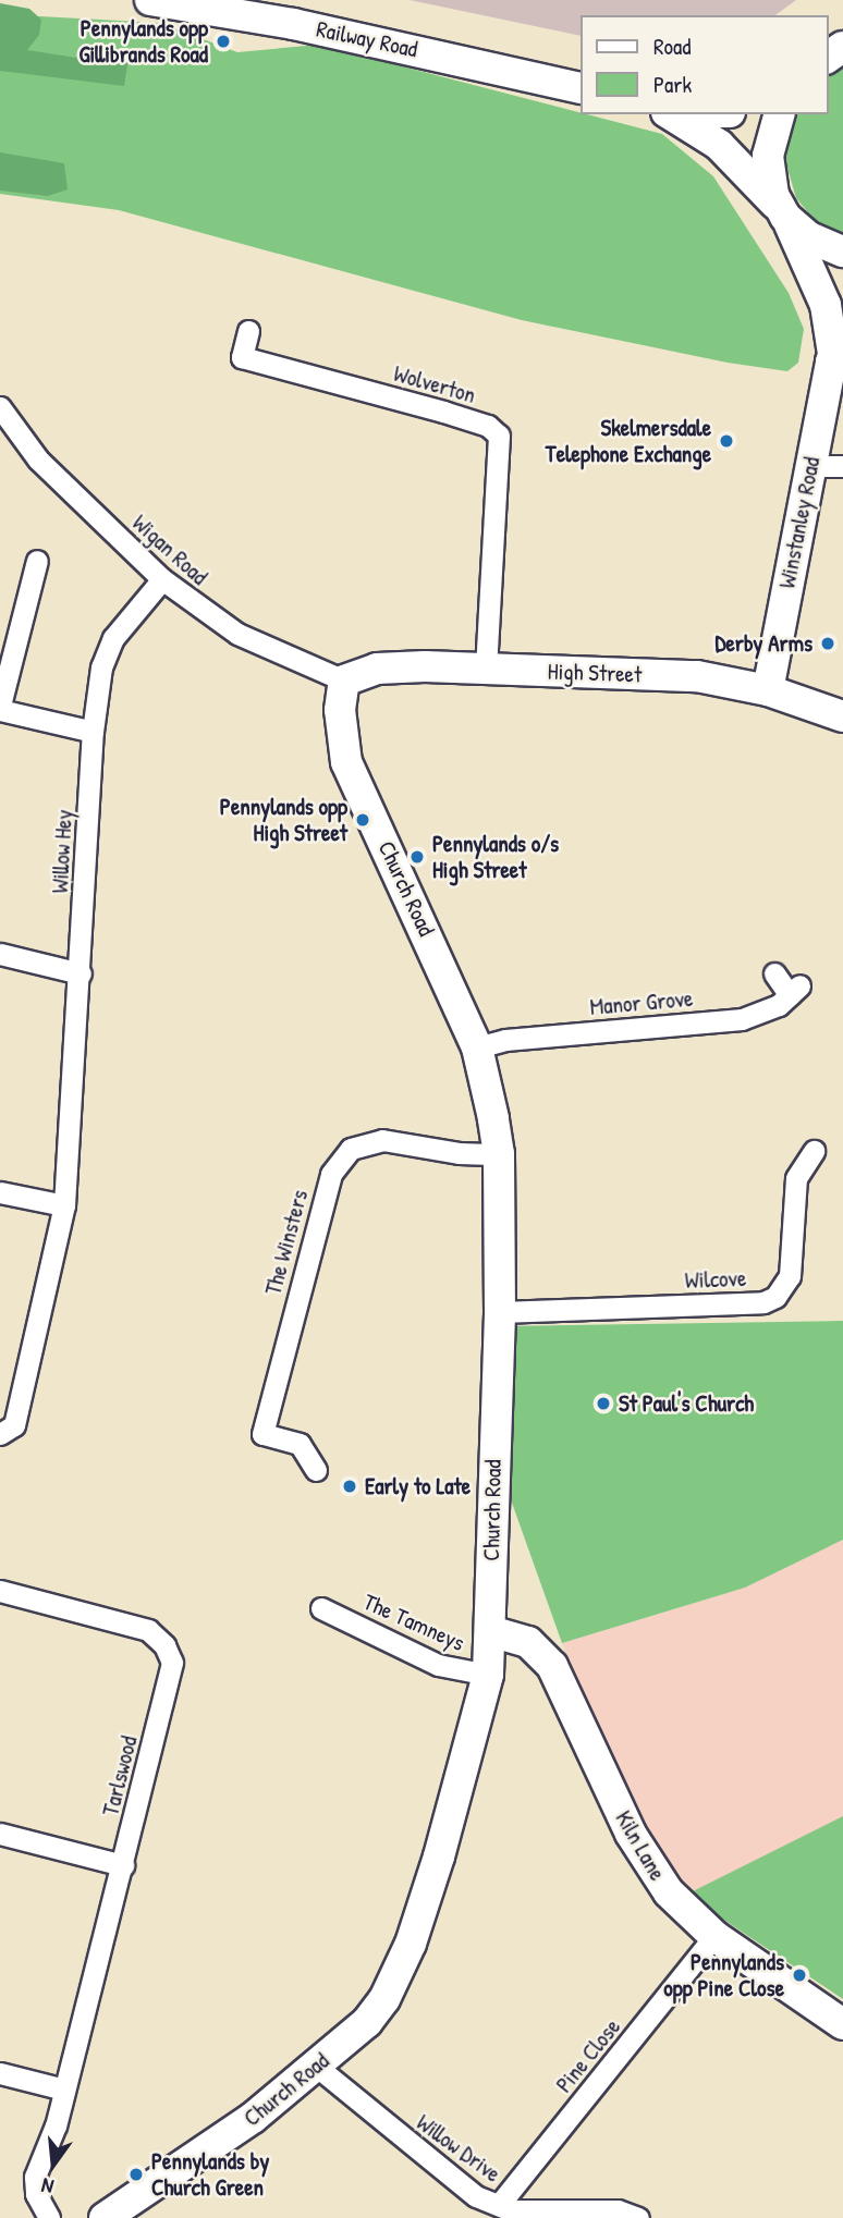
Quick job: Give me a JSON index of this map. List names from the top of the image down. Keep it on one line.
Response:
{"streets":{"street":["Railway Road","Wolverton","Winstanley Road","Wigan Road","High Street","Willow Hey","Church Road","Manor Grove","The Winsters","Wilcove","The Tamneys","Tarlswood","Kiln Lane","Pine Close","Willow Drive"]},"crossings":[["Wolverton","High Street"],["Winstanley Road","High Street"],["Wigan Road","High Street"],["Wigan Road","Willow Hey"],["Wigan Road","Church Road"],["High Street","Church Road"],["Church Road","Manor Grove"],["Church Road","The Winsters"],["Church Road","Wilcove"],["Church Road","The Tamneys"],["Church Road","Kiln Lane"],["Church Road","Willow Drive"],["Kiln Lane","Pine Close"],["Pine Close","Willow Drive"]],"places":["Pennylands opp Gillibrands Road","Skelmersdale Telephone Exchange","Derby Arms","Pennylands opp High Street","Pennylands o/s High Street","St Paul's Church","Early to Late","Pennylands opp Pine Close","Pennylands by Church Green"],"legend":["Road","Park"],"north":"bottom"}
